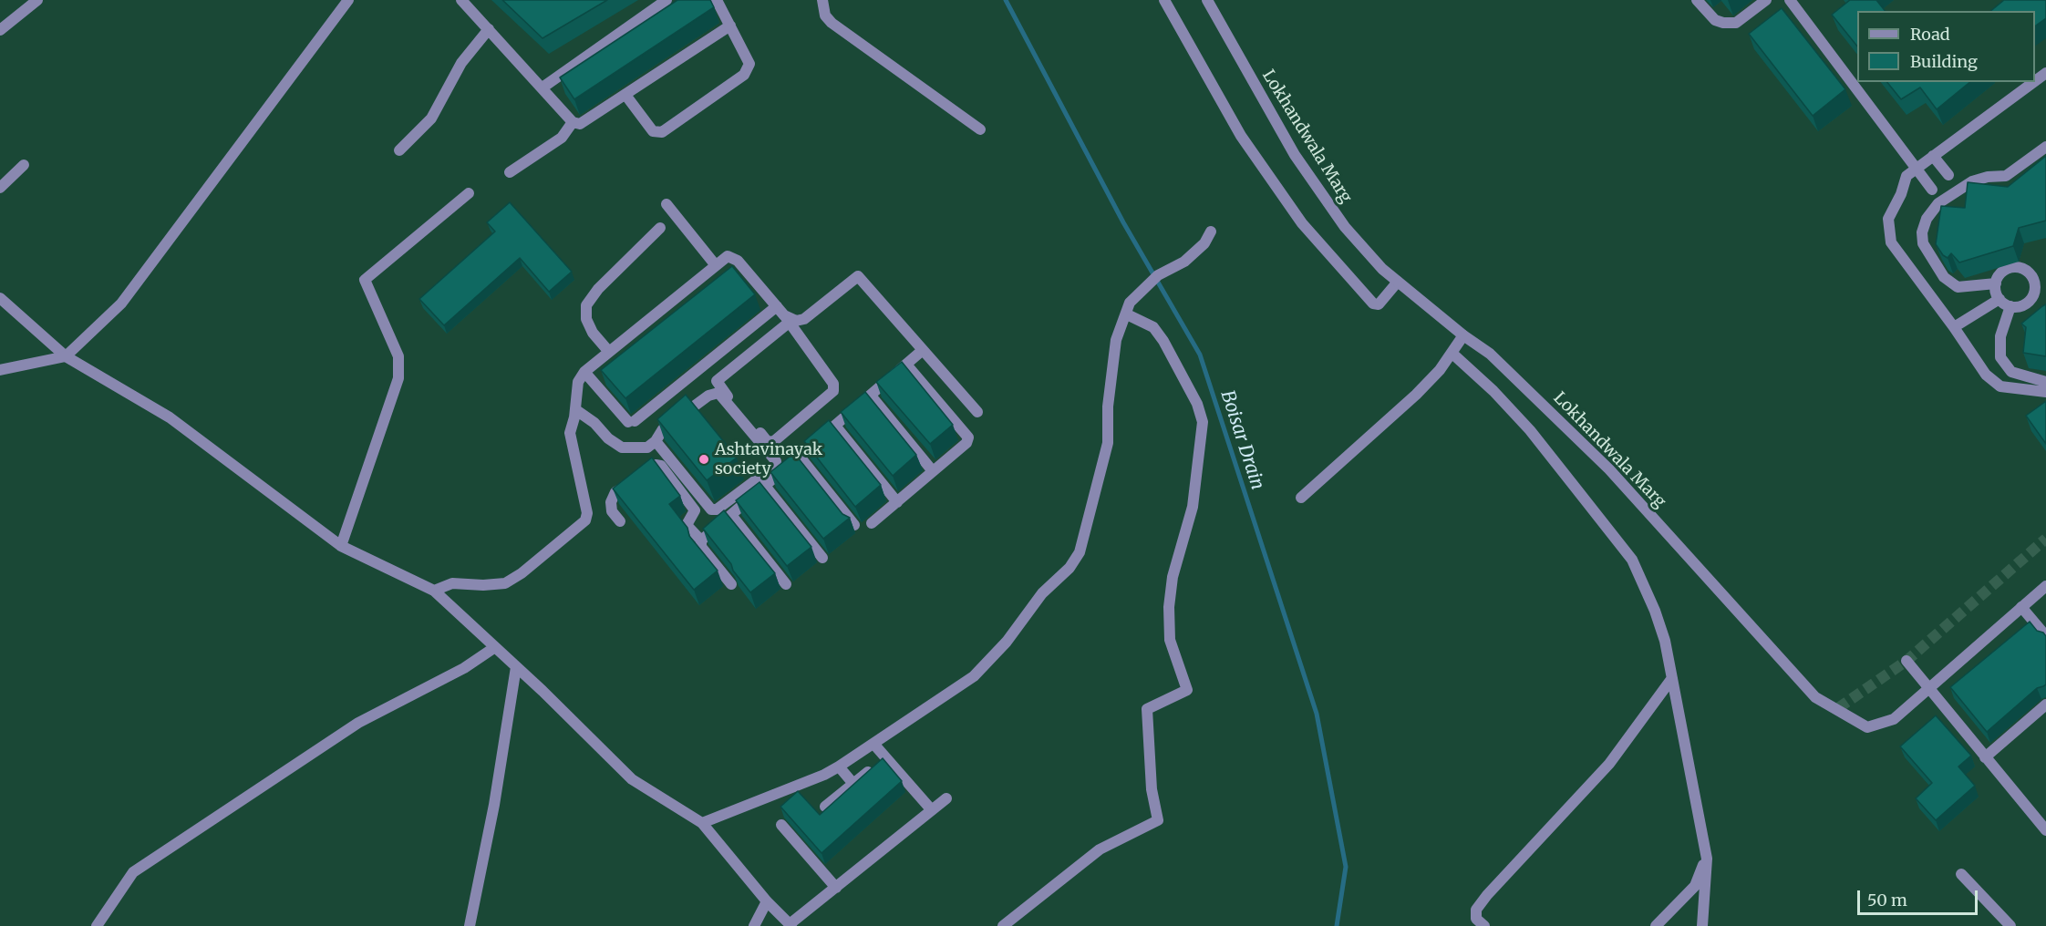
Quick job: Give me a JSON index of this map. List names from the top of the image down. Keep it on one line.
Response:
{"streets":{"street":["Lokhandwala Marg"]},"water":["Boisar Drain"],"places":["Ashtavinayak society"],"legend":["Road","Building"],"scale_bar":"50 m"}
